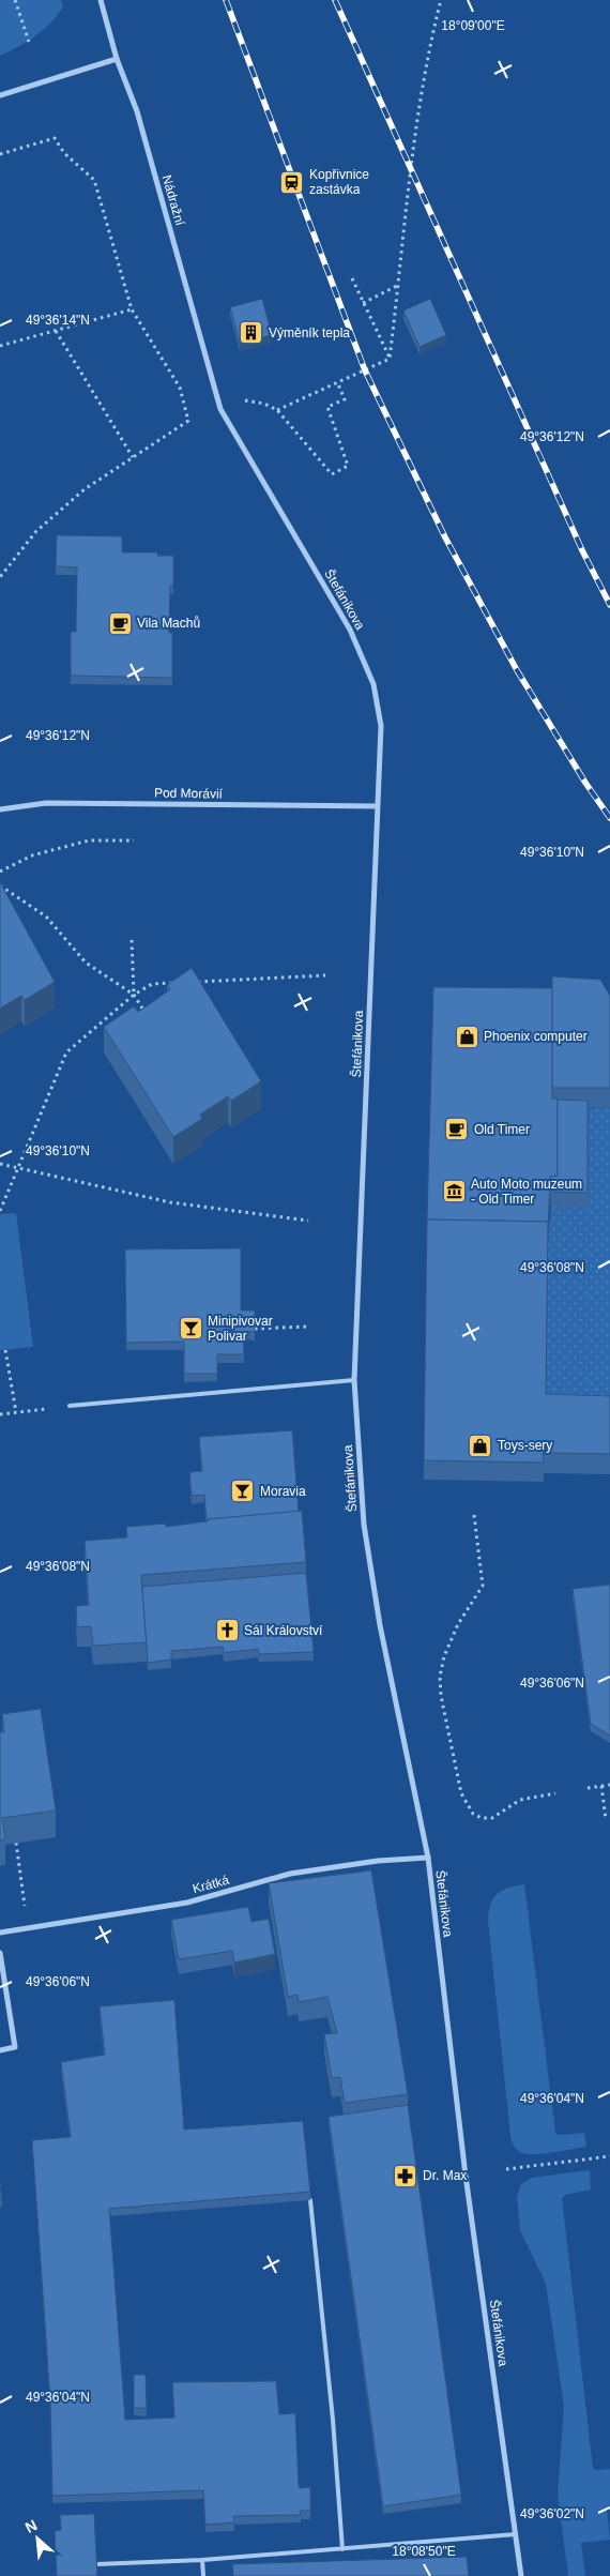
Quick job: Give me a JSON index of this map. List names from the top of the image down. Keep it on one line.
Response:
{"streets":{"street":["Nádražní","Štefánikova","Pod Morávií","Krátká"]},"crossings":[["Nádražní","Štefánikova"],["Štefánikova","Pod Morávií"],["Štefánikova","Krátká"]],"places":{"station":["Kopřivnice zastávka"],"building":["Výměník tepla"],"cafe":["Vila Machů","Old Timer"],"shop":["Phoenix computer","Toys-sery"],"museum":["Auto Moto muzeum - Old Timer"],"bar":["Minipivovar Polivar","Moravia"],"church":["Sál Království"],"pharmacy":["Dr. Max"]},"north":"top left","coordinates":["18°09'00\"E","49°36'14\"N","49°36'12\"N","49°36'10\"N","49°36'08\"N","49°36'06\"N","49°36'04\"N","49°36'02\"N","18°08'50\"E"]}
